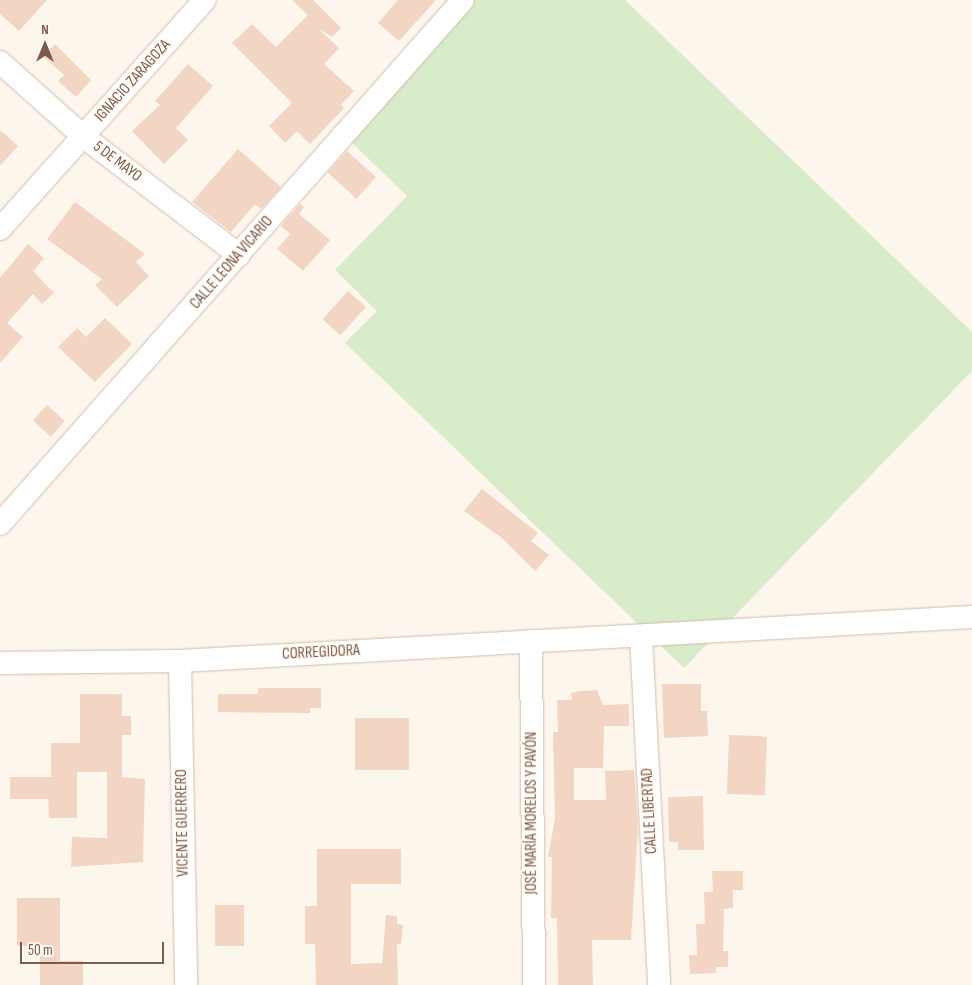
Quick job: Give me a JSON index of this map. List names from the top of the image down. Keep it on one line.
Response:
{"streets":{"street":["IGNACIO ZARAGOZA","5 DE MAYO","CALLE LEONA VICARIO","CORREGIDORA","CALLE LIBERTAD","JOSÉ MARÍA MORELOS Y PAVÓN","VICENTE GUERRERO"]},"crossings":[["IGNACIO ZARAGOZA","5 DE MAYO"],["5 DE MAYO","CALLE LEONA VICARIO"],["CORREGIDORA","CALLE LIBERTAD"],["CORREGIDORA","JOSÉ MARÍA MORELOS Y PAVÓN"],["CORREGIDORA","VICENTE GUERRERO"]],"scale_bar":"50 m","north":"top"}
